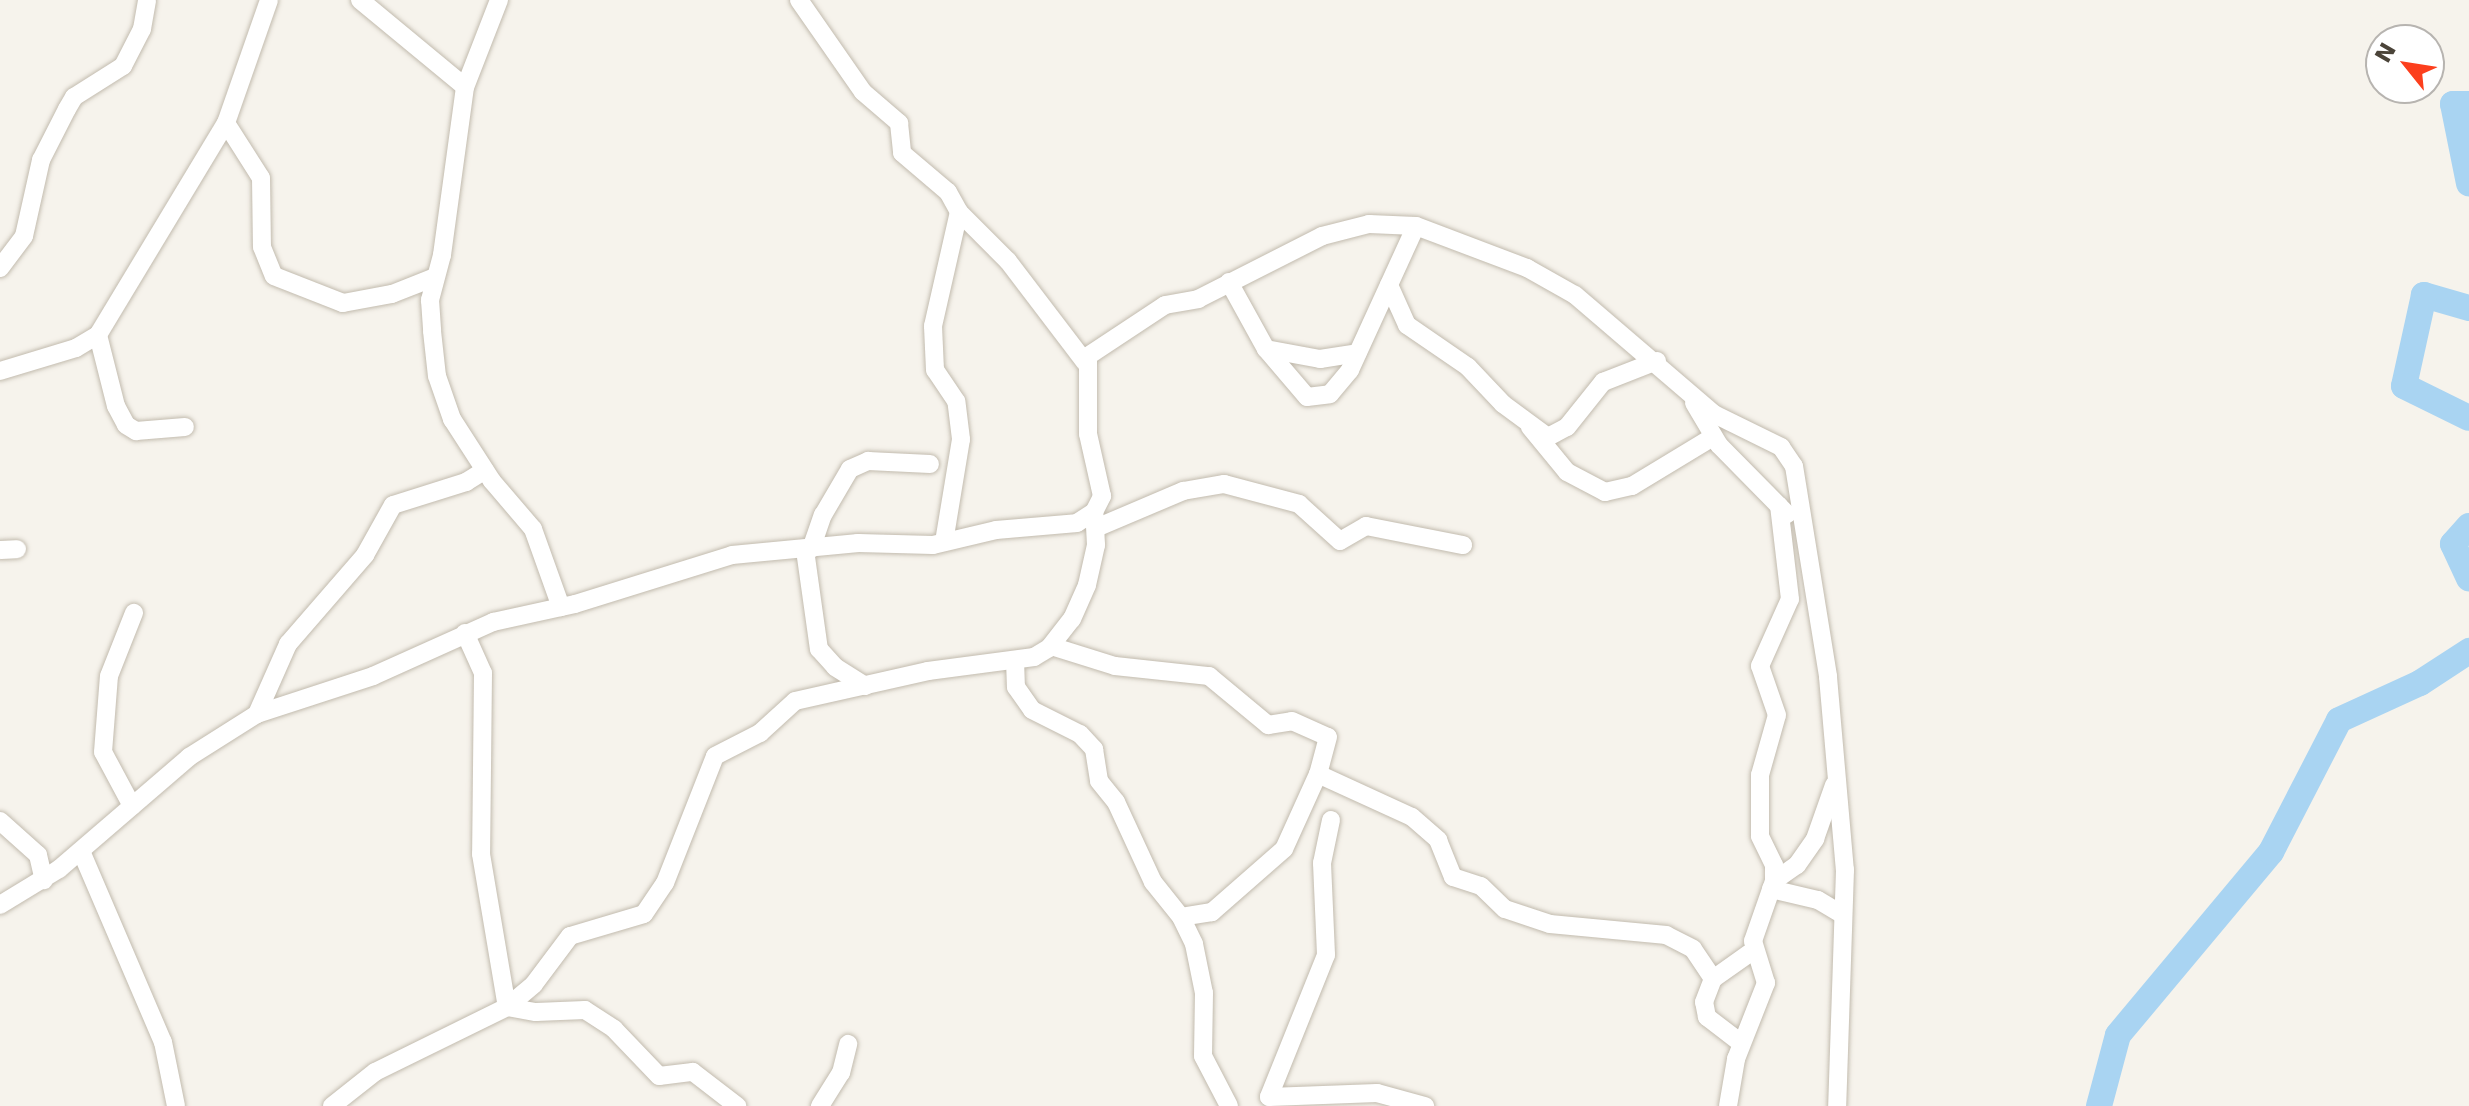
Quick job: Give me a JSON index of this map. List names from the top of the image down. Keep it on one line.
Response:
{"north":"top left"}
